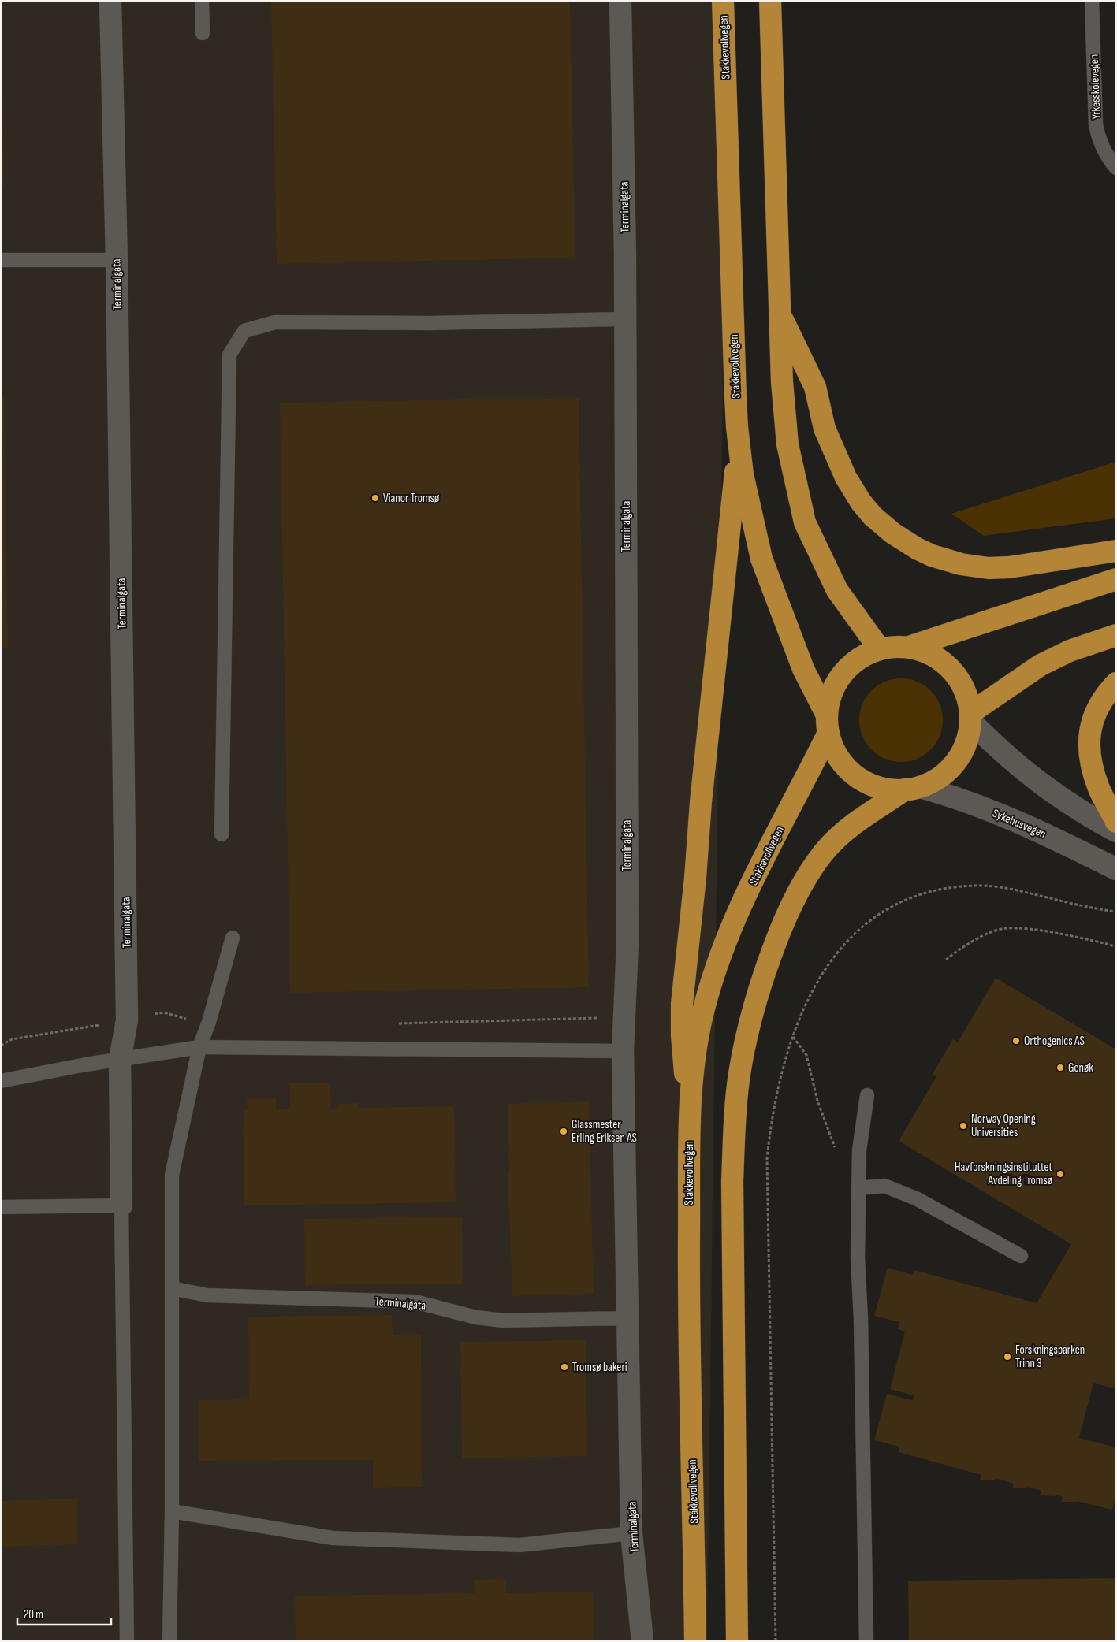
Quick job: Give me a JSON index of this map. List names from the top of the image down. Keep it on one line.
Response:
{"streets":{"highway":["Stakkevollvegen"],"street":["Terminalgata","Sykehusvegen"],"lane":["Yrkesskolevegen"]},"places":["Vianor Tromsø","Orthogenics AS","Genøk","Norway Opening Universities","Glassmester Erling Eriksen AS","Havforskningsinstituttet Avdeling Tromsø","Forskningsparken Trinn 3","Tromsø bakeri"],"scale_bar":"20 m"}
